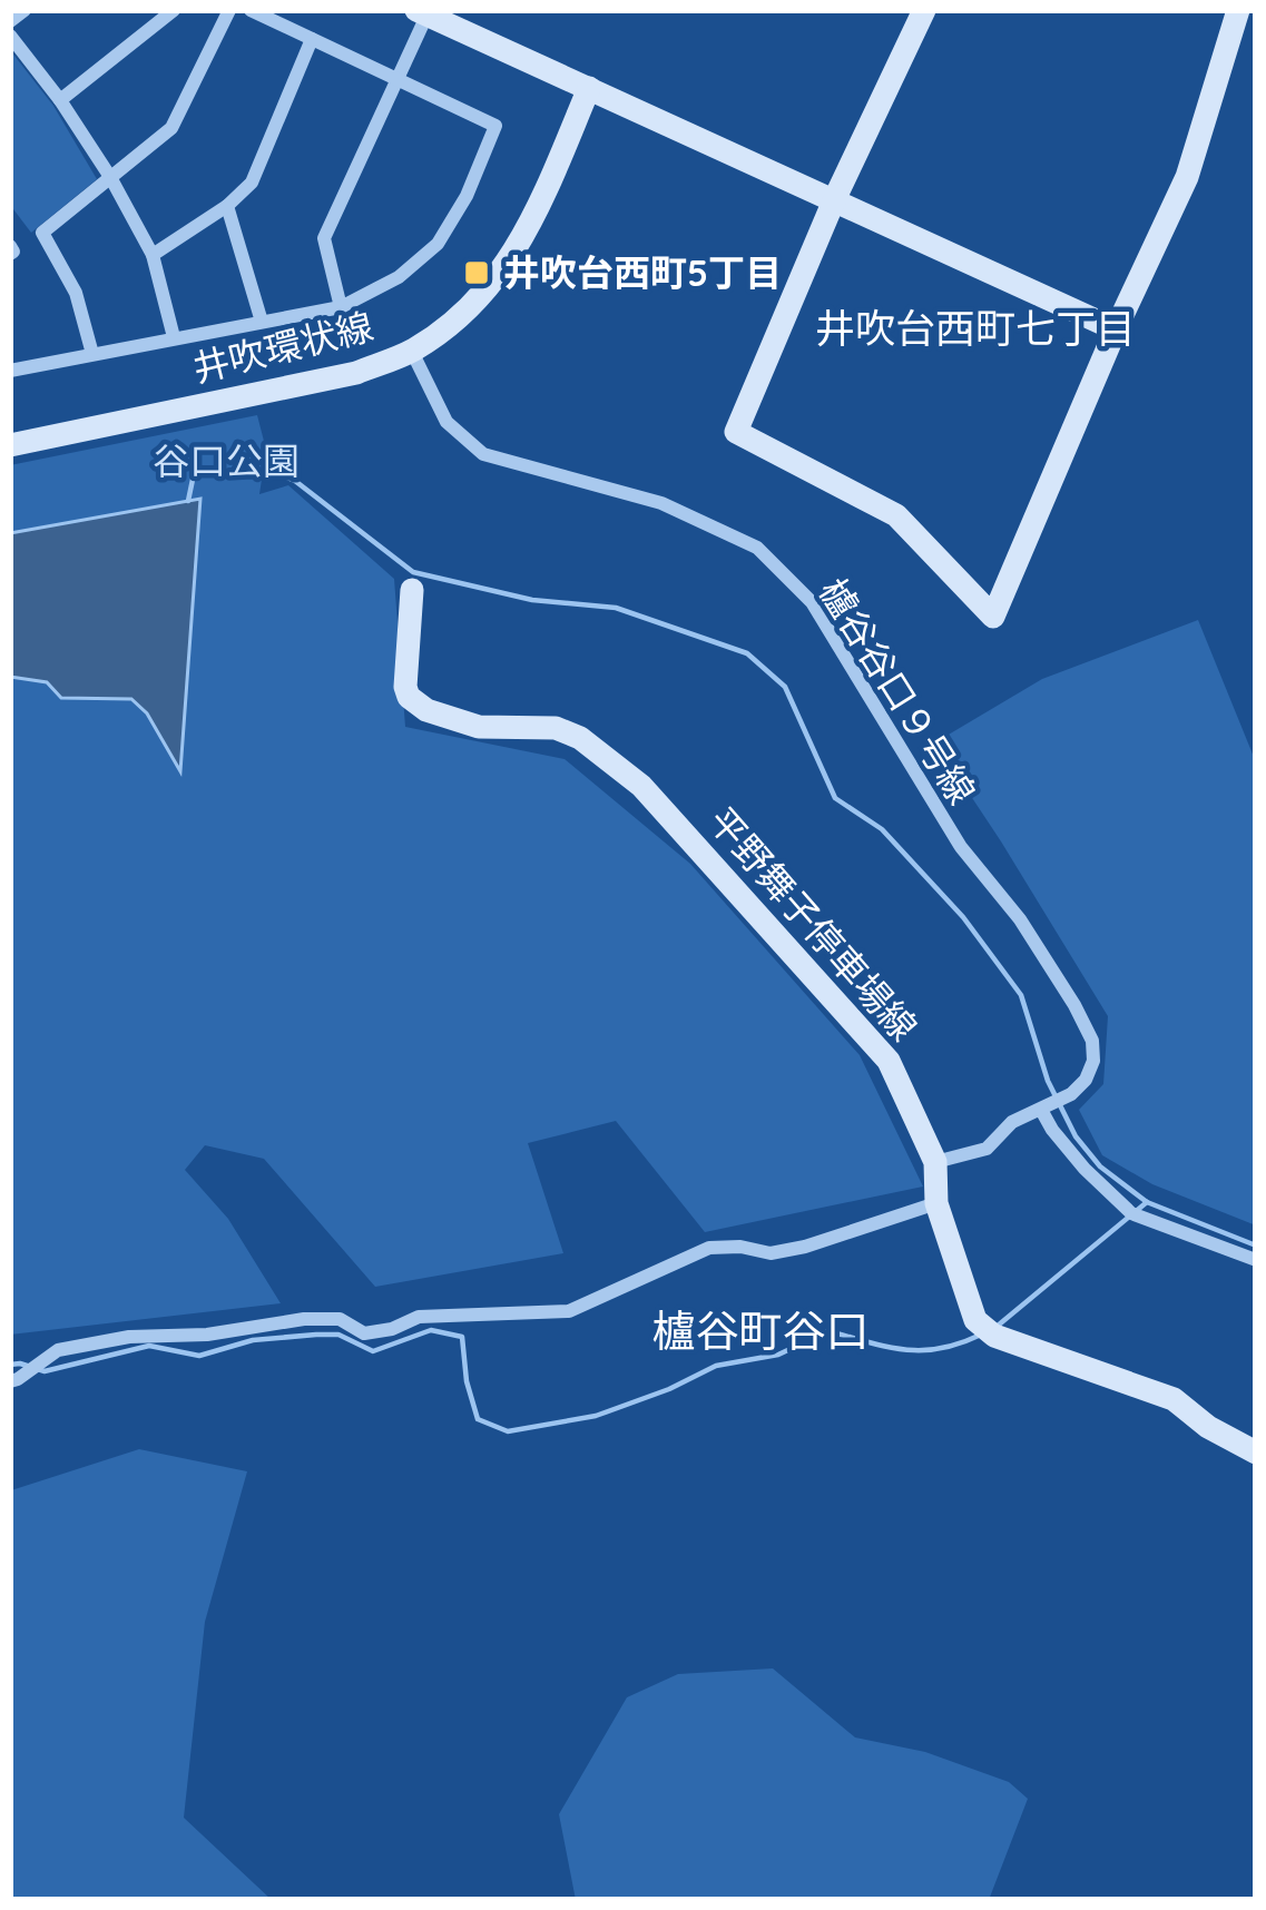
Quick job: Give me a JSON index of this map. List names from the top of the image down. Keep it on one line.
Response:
{"streets":{"street":["井吹環状線","櫨谷谷口９号線","平野舞子停車場線"]},"crossings":[["井吹環状線","櫨谷谷口９号線"]],"districts":["井吹台西町七丁目","櫨谷町谷口"],"parks":["谷口公園"],"places":{"transit":["井吹台西町5丁目"]}}
